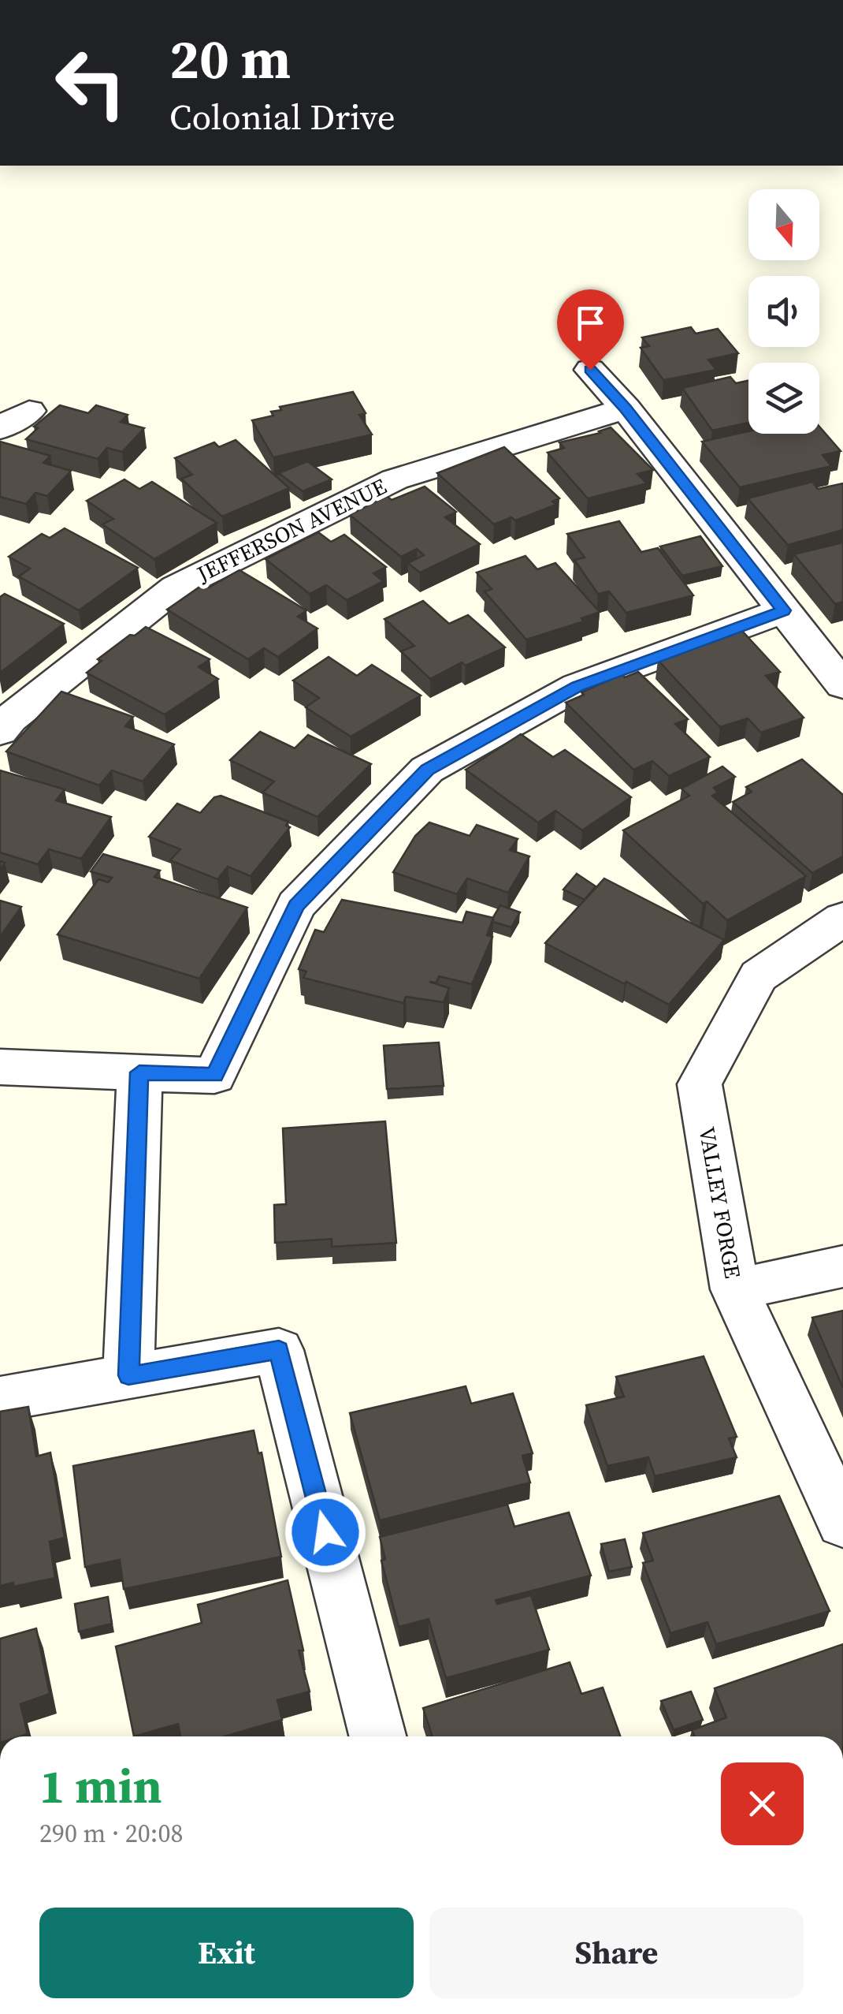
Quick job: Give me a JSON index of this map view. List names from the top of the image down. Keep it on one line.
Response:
{"streets":{"street":["JEFFERSON AVENUE","VALLEY FORGE"]},"north":"bottom","page":{"turn":["20 m","Colonial Drive"],"heading":["1 min","290 m · 20:08"],"buttons":["Exit","Share"]}}
